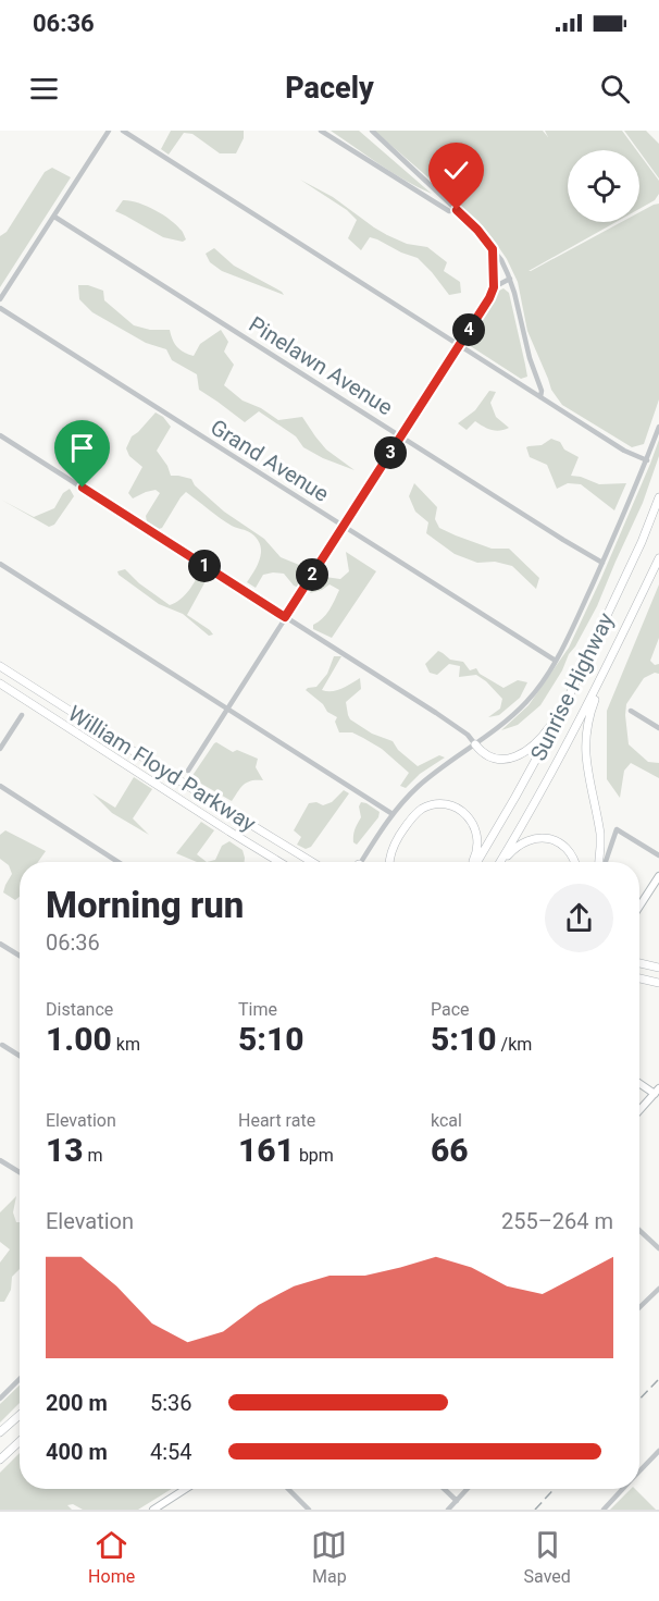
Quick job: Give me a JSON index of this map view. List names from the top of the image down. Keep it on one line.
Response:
{"streets":{"highway":["Sunrise Highway","William Floyd Parkway"],"street":["Pinelawn Avenue","Grand Avenue"]},"page":{"status":"06:36","header":"Pacely","pins":["4","3","1","2"],"heading":["Morning run","06:36"],"stats":[["Distance","1.00 km"],["Time","5:10"],["Pace","5:10 /km"],["Elevation","13 m"],["Heart rate","161 bpm"],["kcal","66"]],"chart":["Elevation","255–264 m"],"list":[{"name":"200 m","note":"5:36"},{"name":"400 m","note":"4:54"}],"tabs":["Home","Map","Saved"]}}
